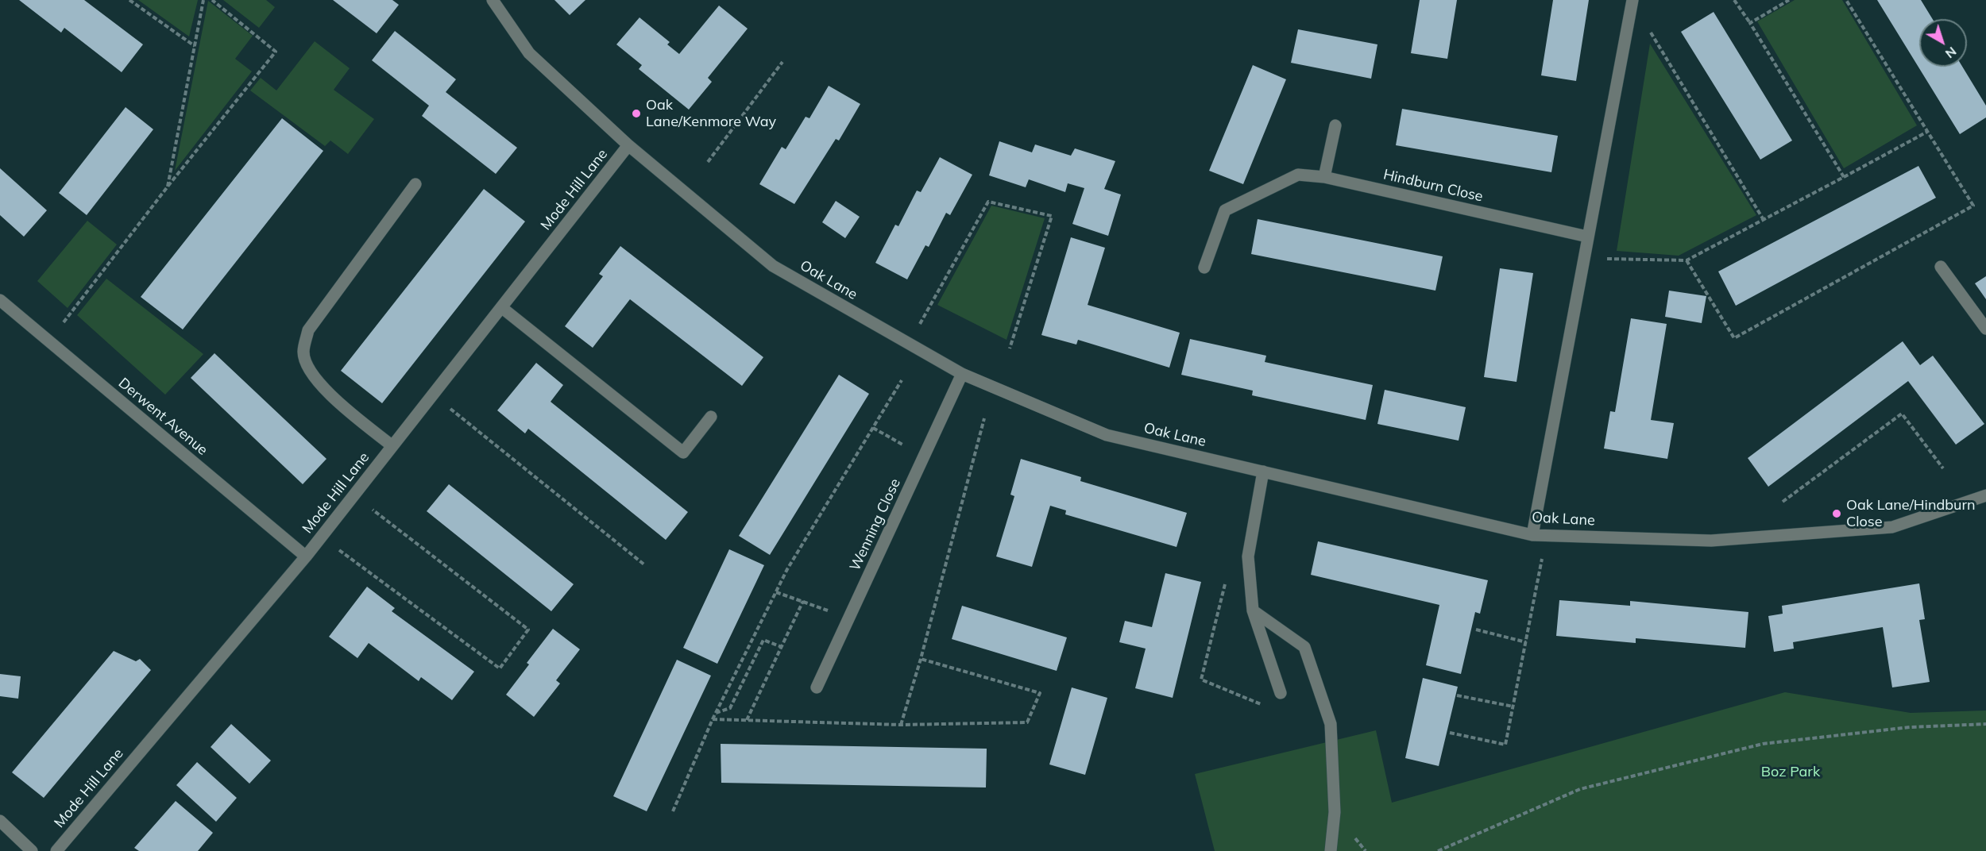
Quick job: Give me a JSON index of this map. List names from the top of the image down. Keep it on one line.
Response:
{"streets":{"street":["Hindburn Close","Mode Hill Lane","Oak Lane","Derwent Avenue","Wenning Close"]},"crossings":[["Mode Hill Lane","Oak Lane"],["Mode Hill Lane","Derwent Avenue"],["Oak Lane","Wenning Close"]],"parks":["Boz Park"],"places":["Oak Lane/Kenmore Way","Oak Lane/Hindburn Close"],"north":"bottom right"}
